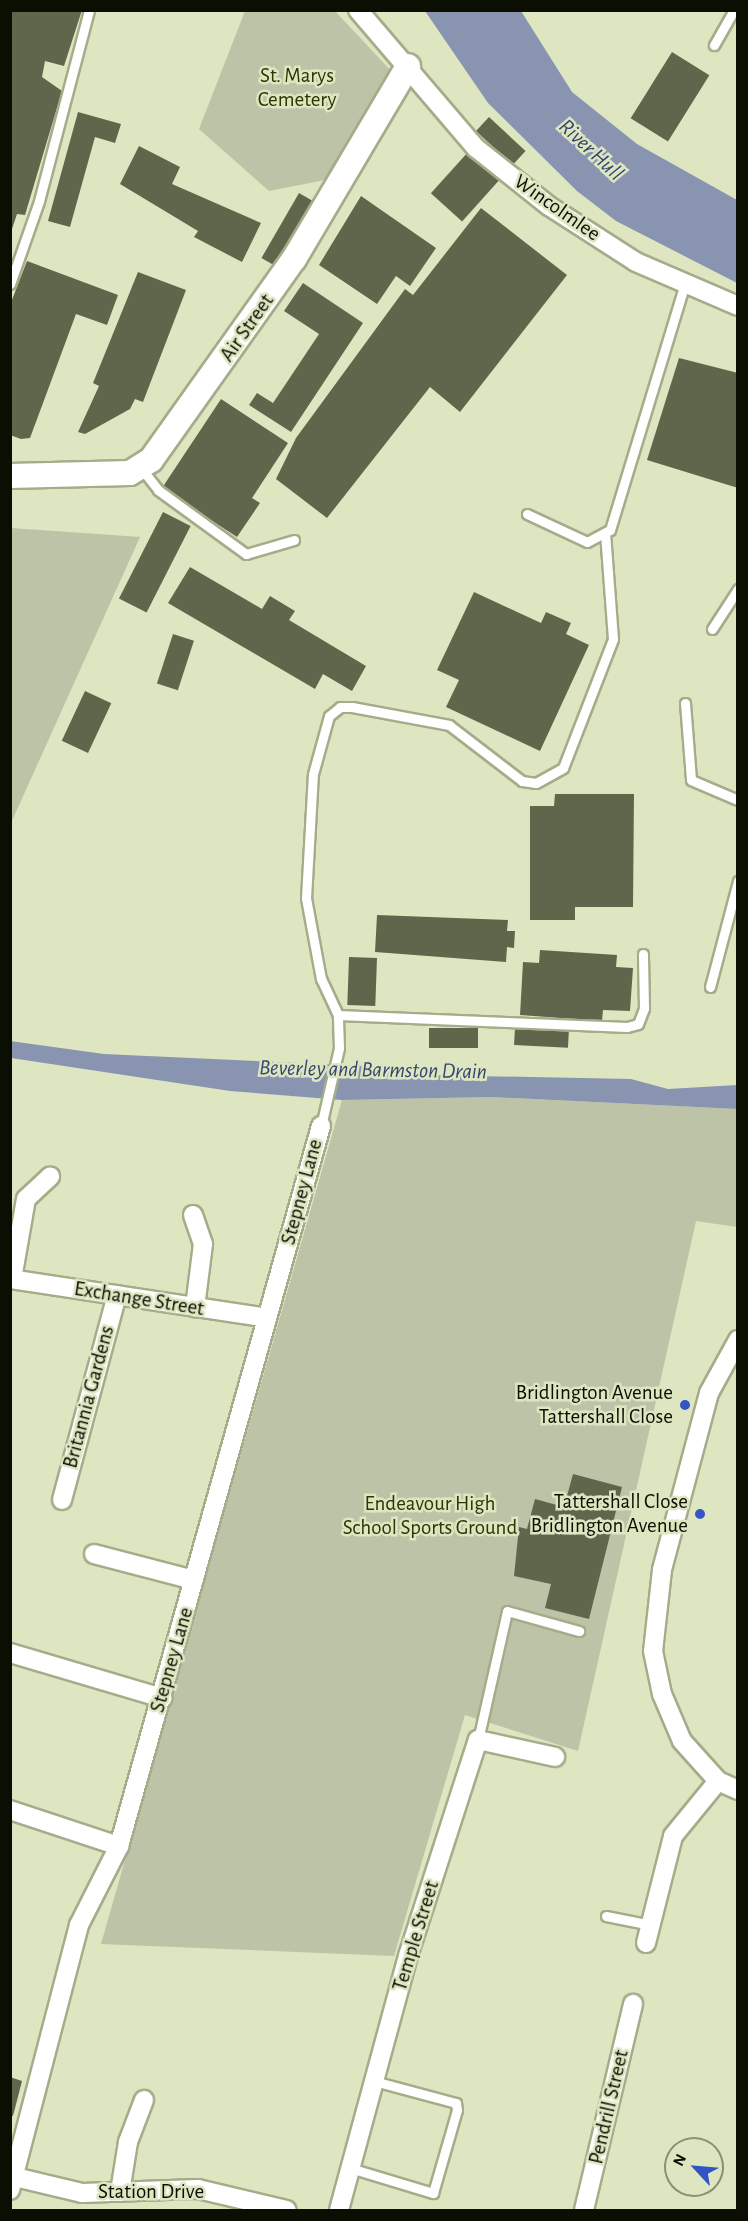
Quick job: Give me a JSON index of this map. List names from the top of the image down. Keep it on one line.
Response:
{"streets":{"street":["Wincolmlee","Air Street","Stepney Lane","Exchange Street","Britannia Gardens","Temple Street","Pendrill Street","Station Drive"]},"crossings":[["Wincolmlee","Air Street"],["Stepney Lane","Exchange Street"],["Stepney Lane","Station Drive"],["Exchange Street","Britannia Gardens"]],"water":["River Hull","Beverley and Barmston Drain"],"parks":["St. Marys Cemetery","Endeavour High School Sports Ground"],"places":["Bridlington Avenue Tattershall Close","Tattershall Close Bridlington Avenue"],"north":"top left"}
